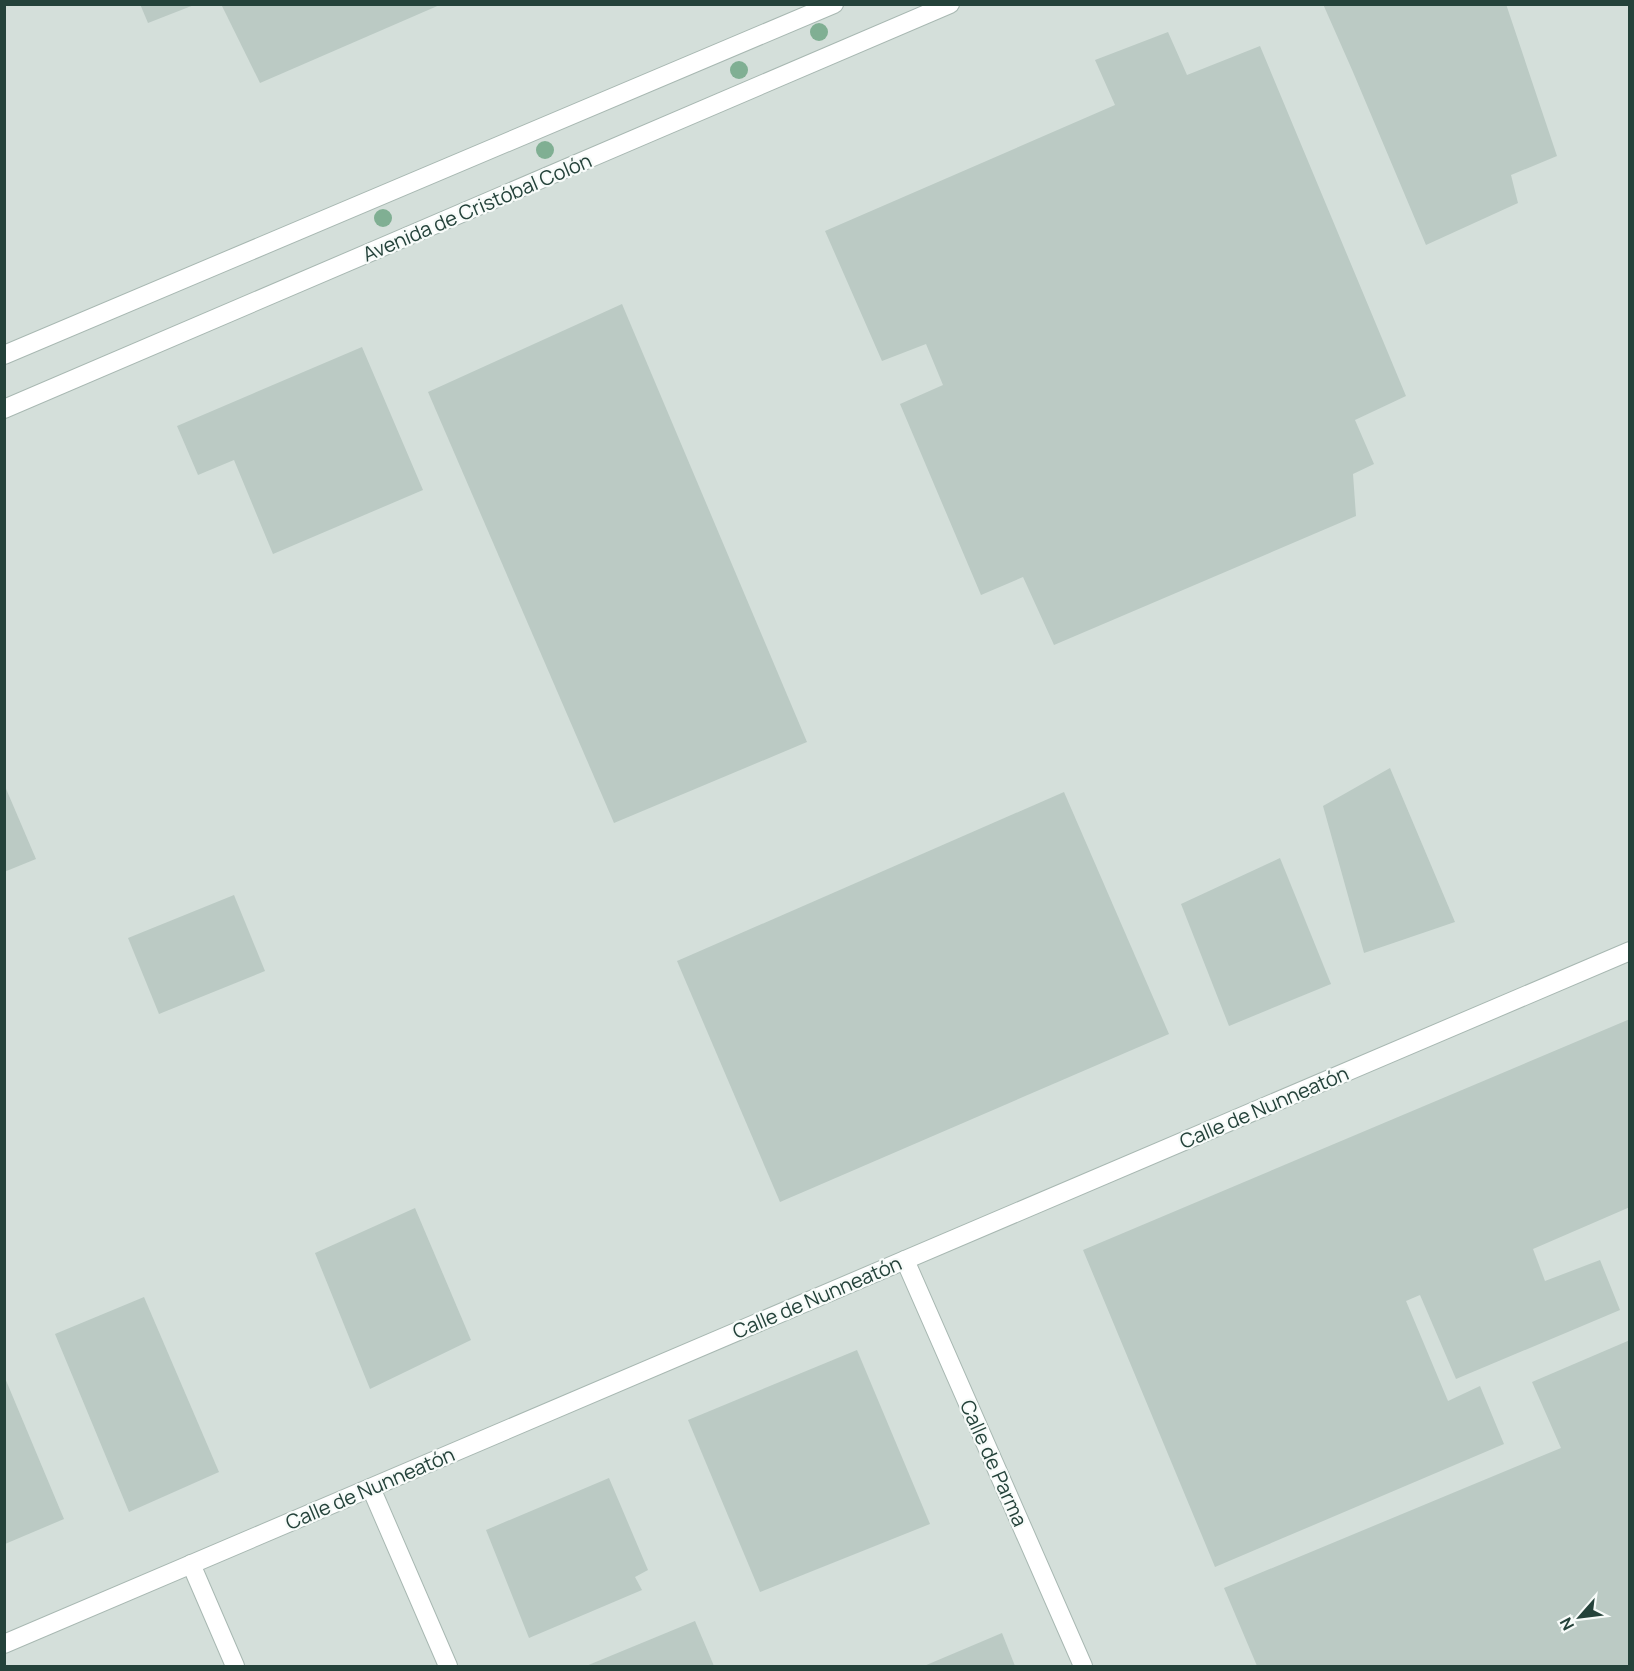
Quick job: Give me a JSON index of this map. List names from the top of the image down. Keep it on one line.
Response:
{"streets":{"street":["Avenida de Cristóbal Colón","Calle de Nunneatón","Calle de Parma"]},"crossings":[["Calle de Nunneatón","Calle de Parma"]],"north":"bottom left"}
